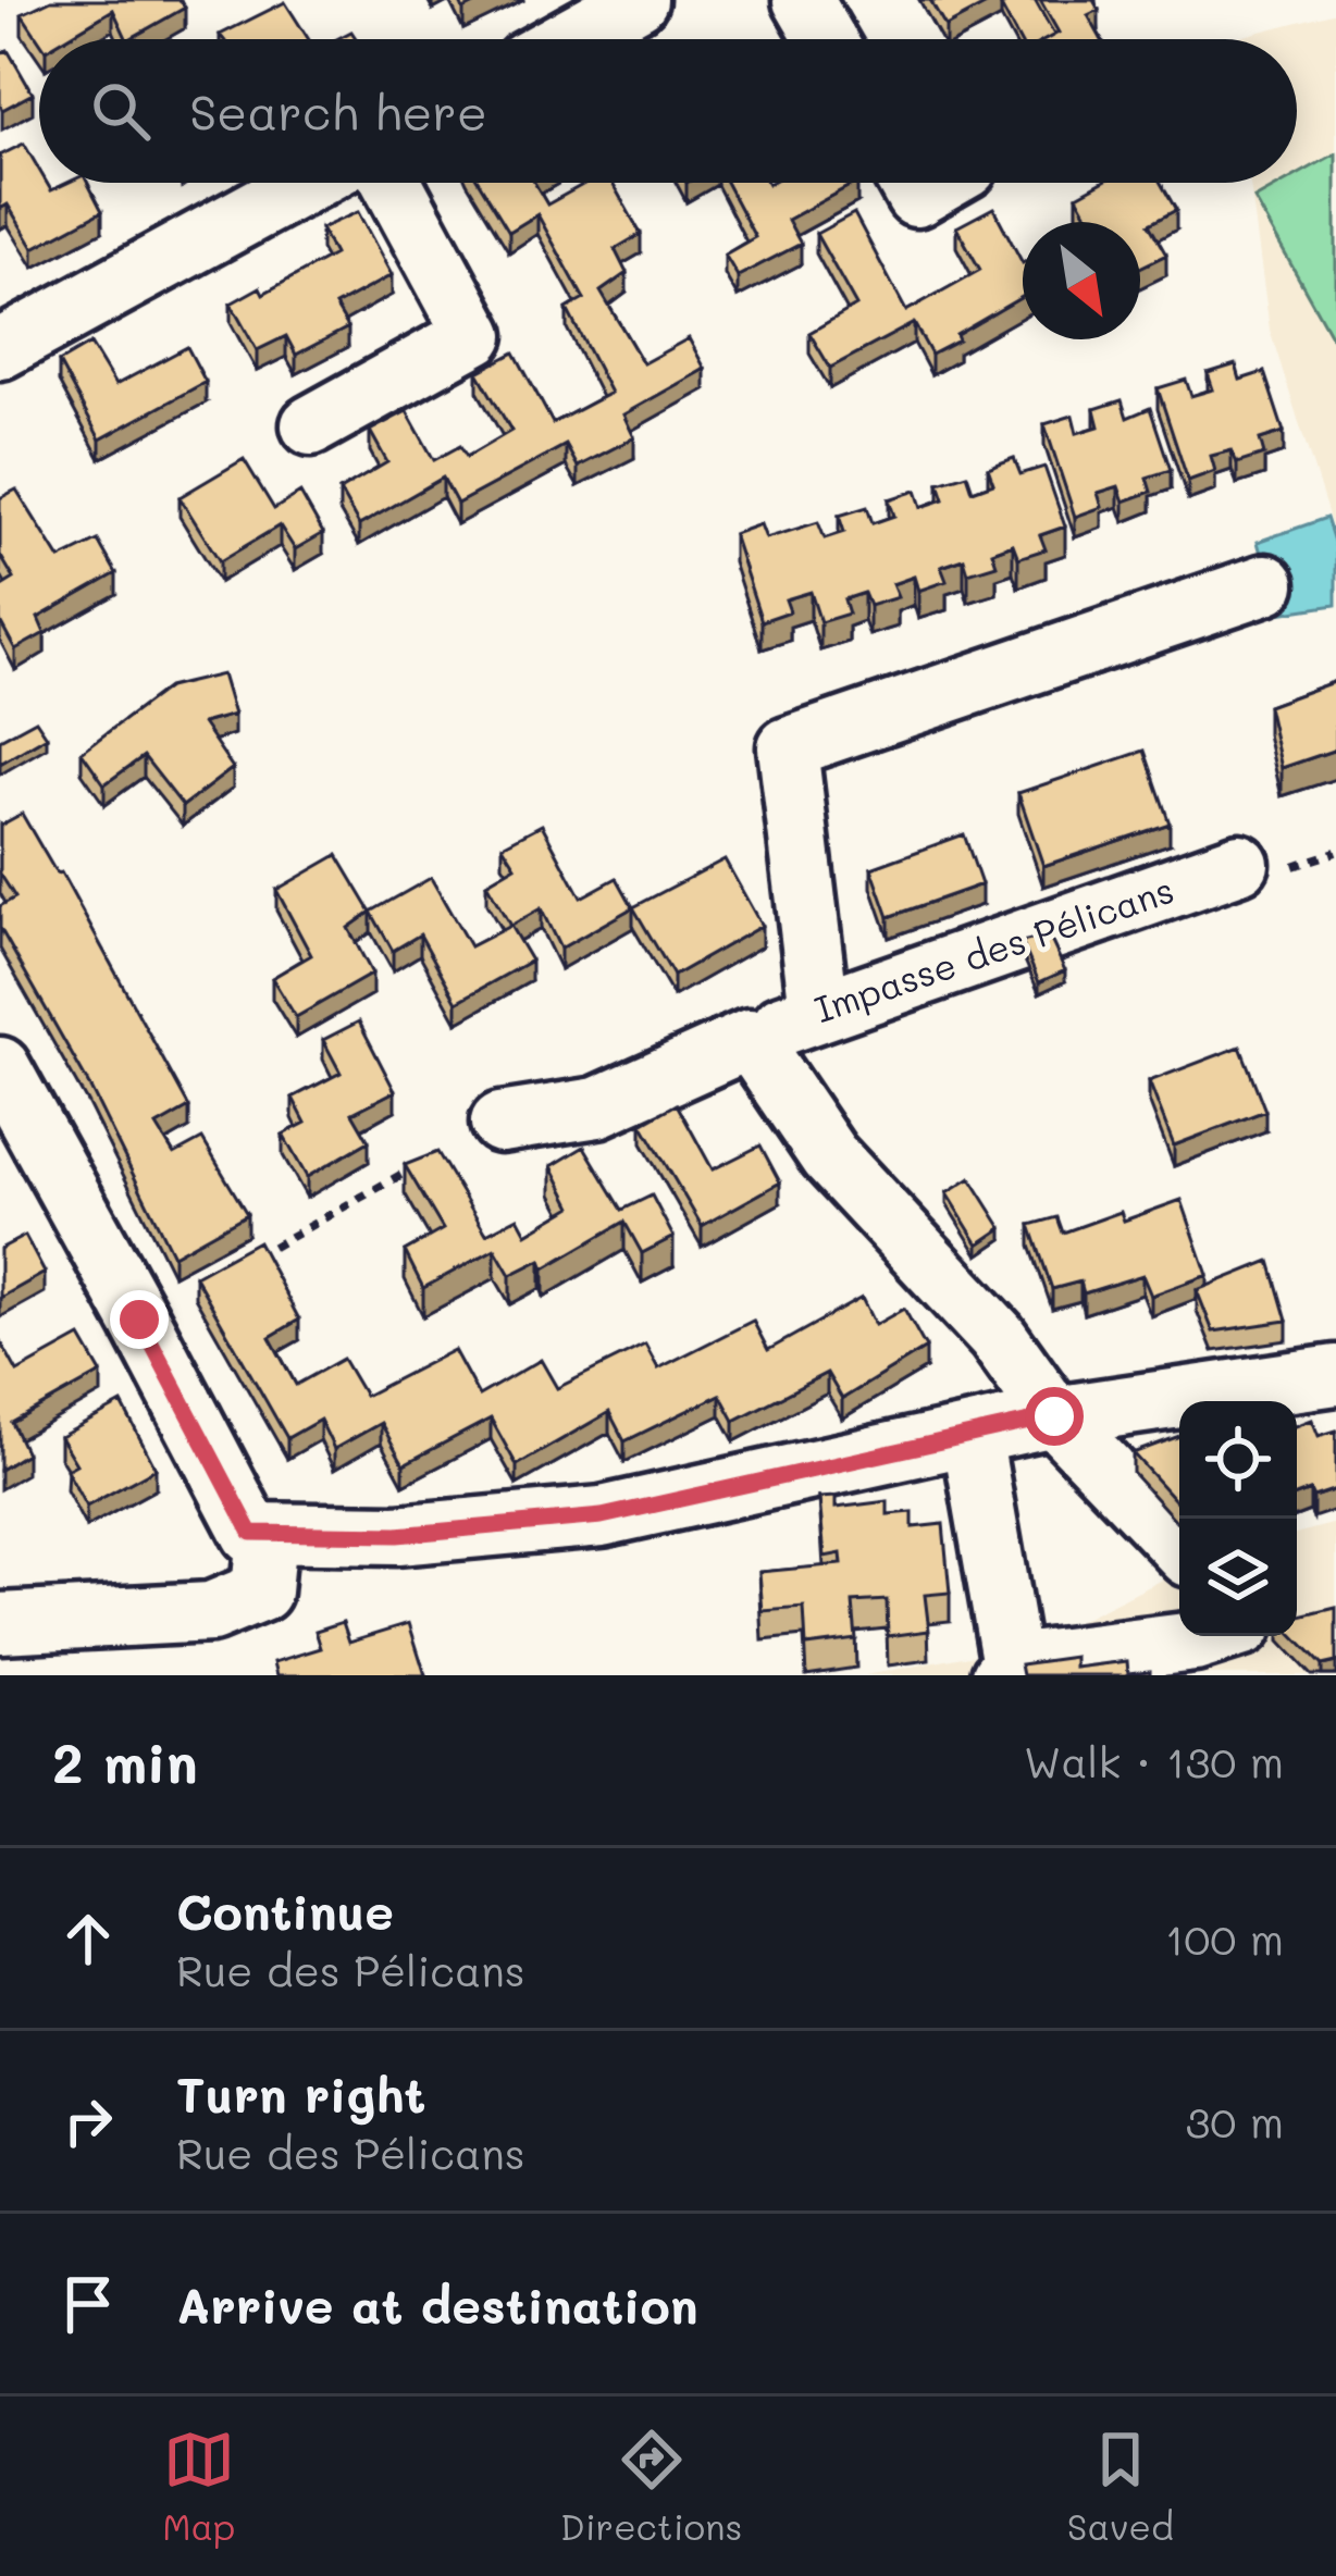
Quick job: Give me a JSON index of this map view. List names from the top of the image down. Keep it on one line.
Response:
{"streets":{"street":["Impasse des Pélicans"]},"north":"bottom right","page":{"search":"Search here","heading":["2 min","Walk · 130 m"],"list":[["Continue","Rue des Pélicans","100 m"],["Turn right","Rue des Pélicans","30 m"],"Arrive at destination"],"nav":["Map","Directions","Saved"]}}
